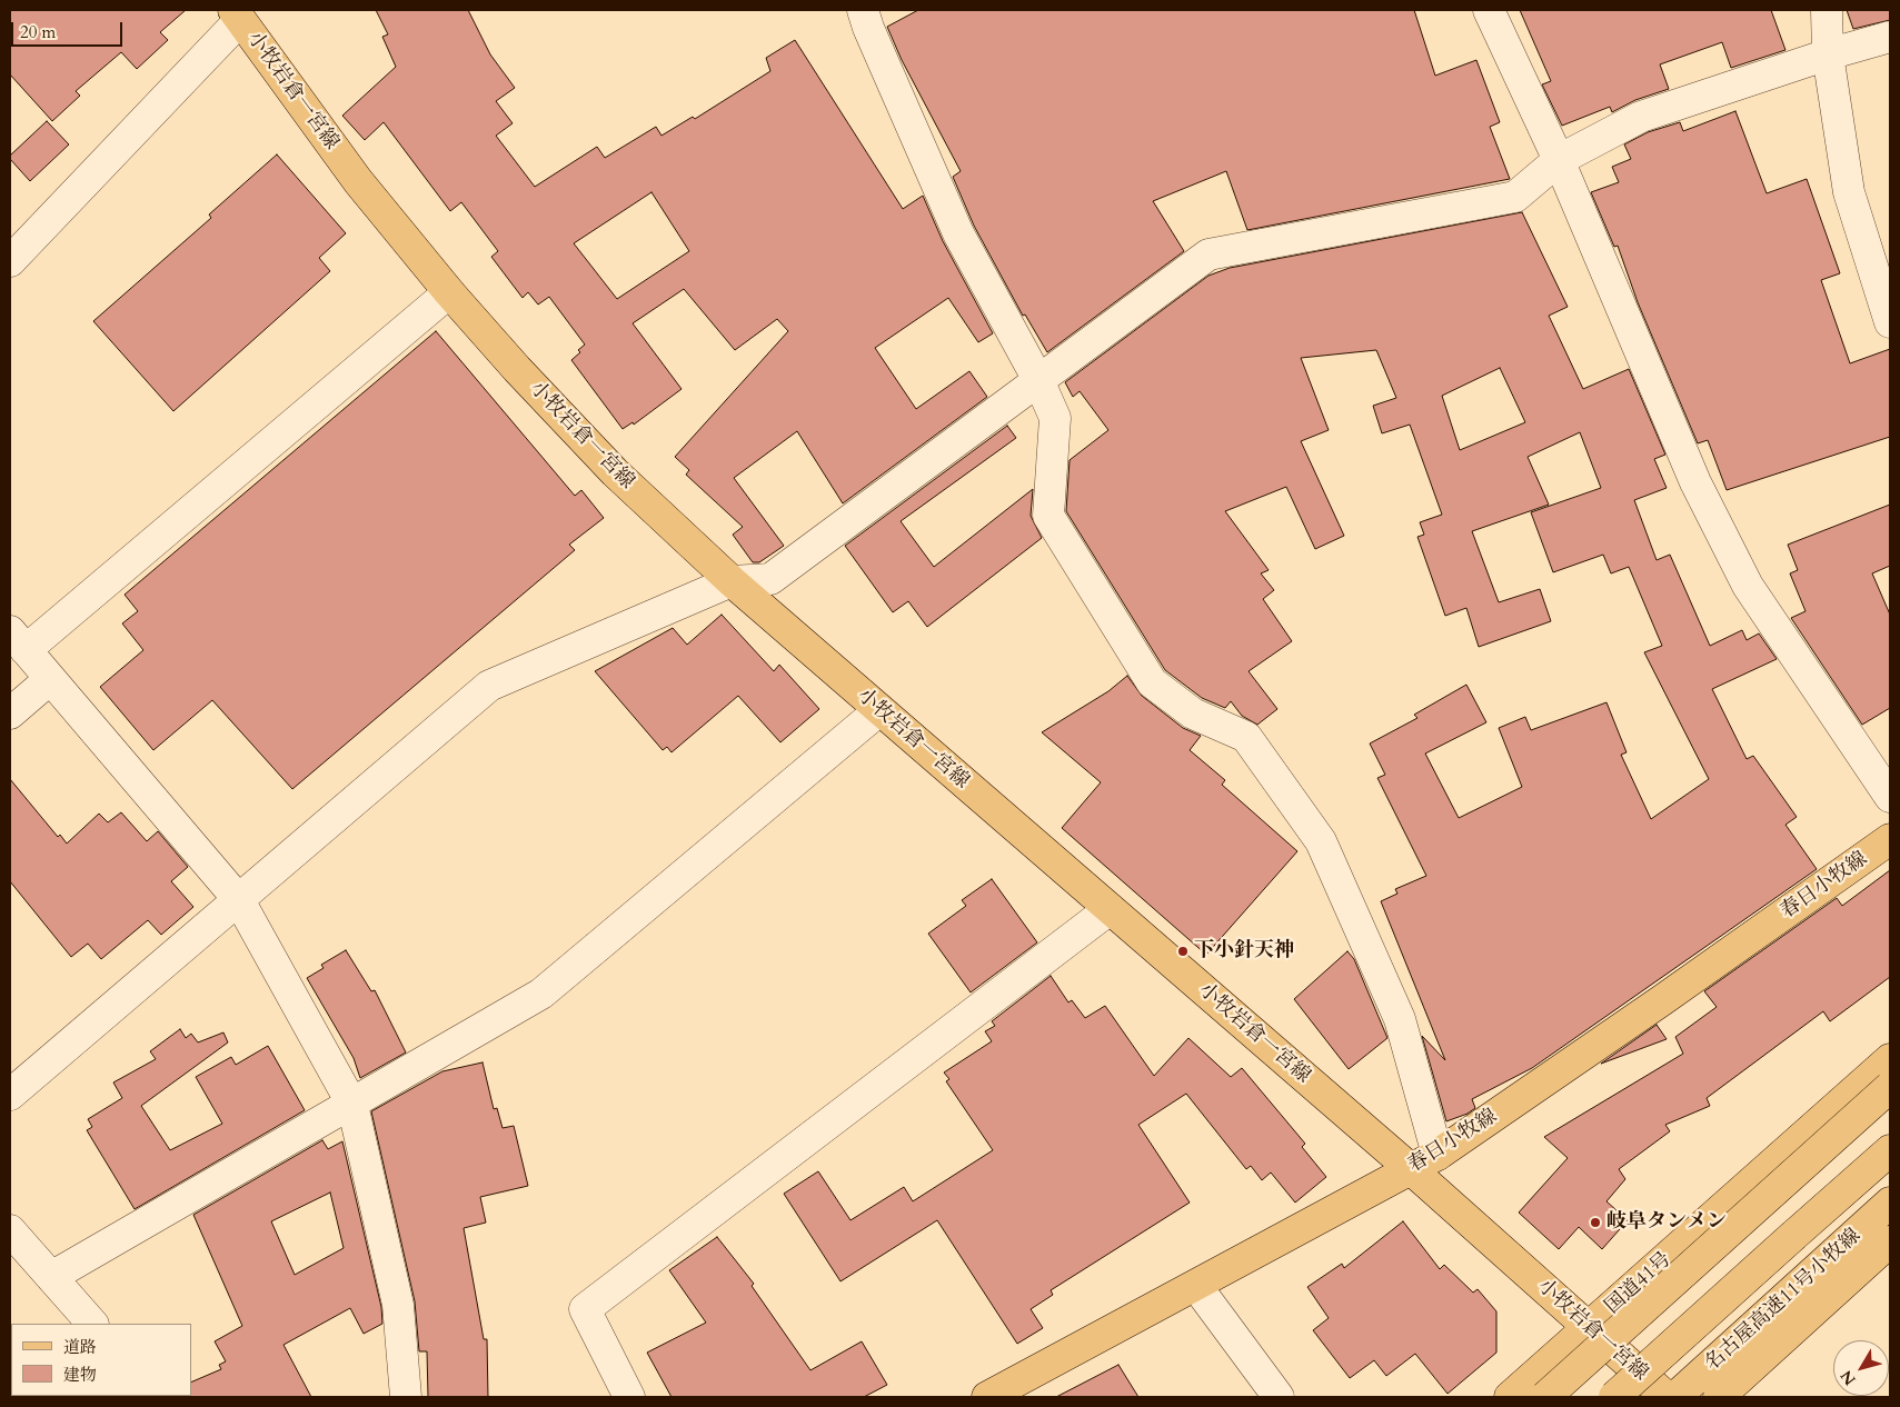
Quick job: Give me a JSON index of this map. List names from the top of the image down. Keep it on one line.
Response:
{"streets":{"main road":["小牧岩倉一宮線","春日小牧線","国道41号","名古屋高速11号小牧線"]},"crossings":[["小牧岩倉一宮線","春日小牧線"],["小牧岩倉一宮線","国道41号"]],"places":["下小針天神","岐阜タンメン"],"legend":["道路","建物"],"scale_bar":"20 m","north":"bottom left"}
